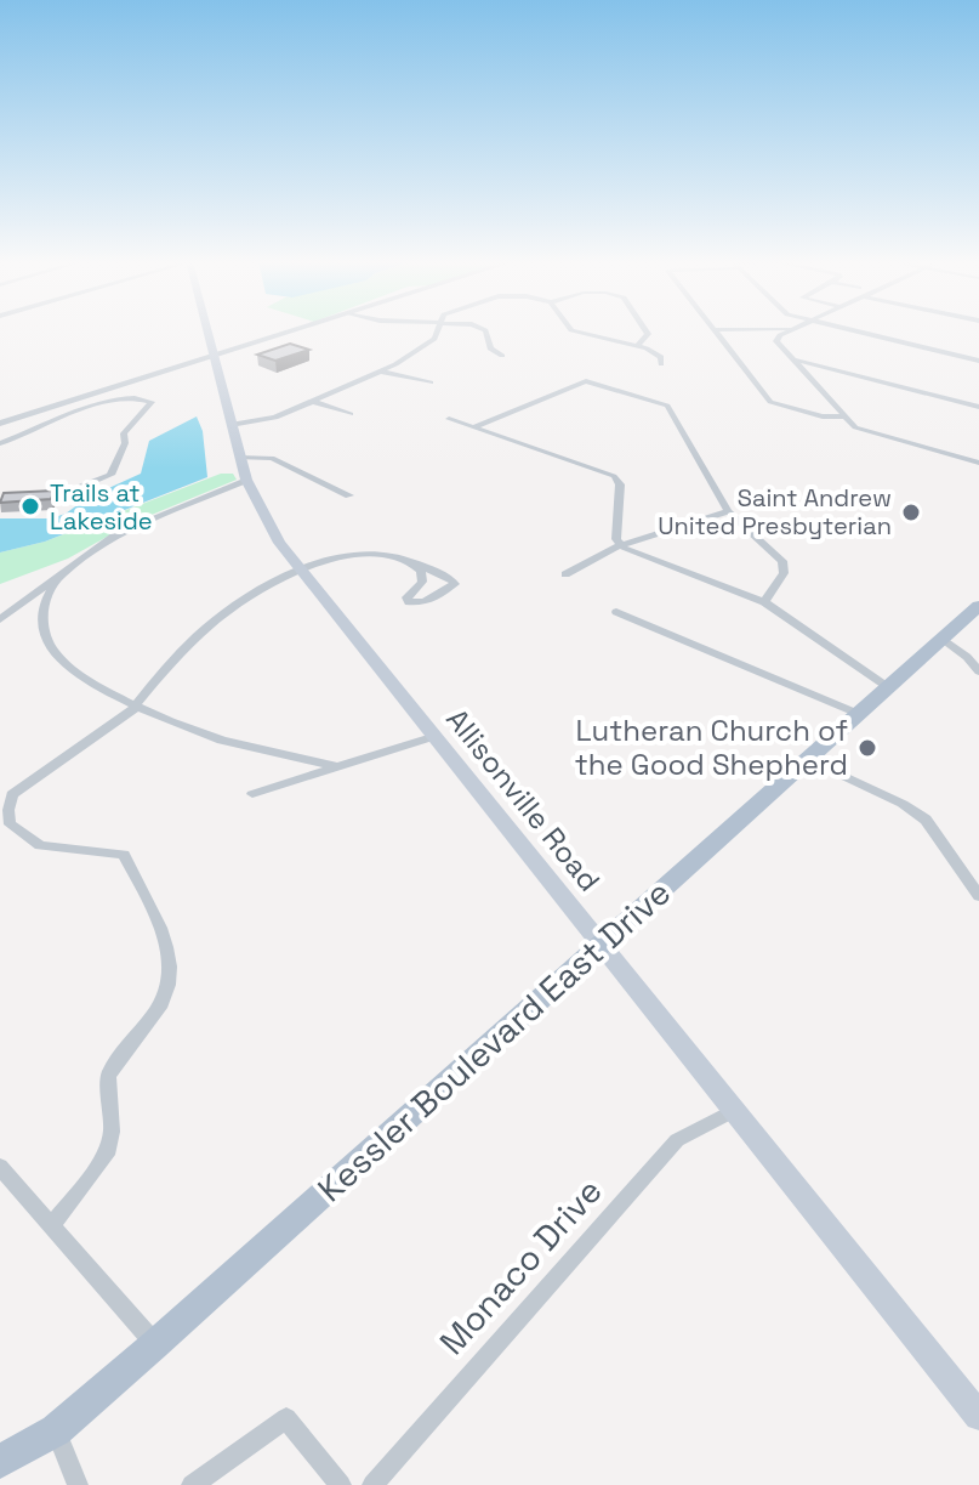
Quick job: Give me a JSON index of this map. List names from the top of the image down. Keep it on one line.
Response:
{"streets":{"main road":["Allisonville Road","Kessler Boulevard East Drive"],"street":["Monaco Drive"]},"crossings":[["Allisonville Road","Kessler Boulevard East Drive"],["Allisonville Road","Monaco Drive"]],"places":["Trails at Lakeside","Saint Andrew United Presbyterian","Lutheran Church of the Good Shepherd"]}
